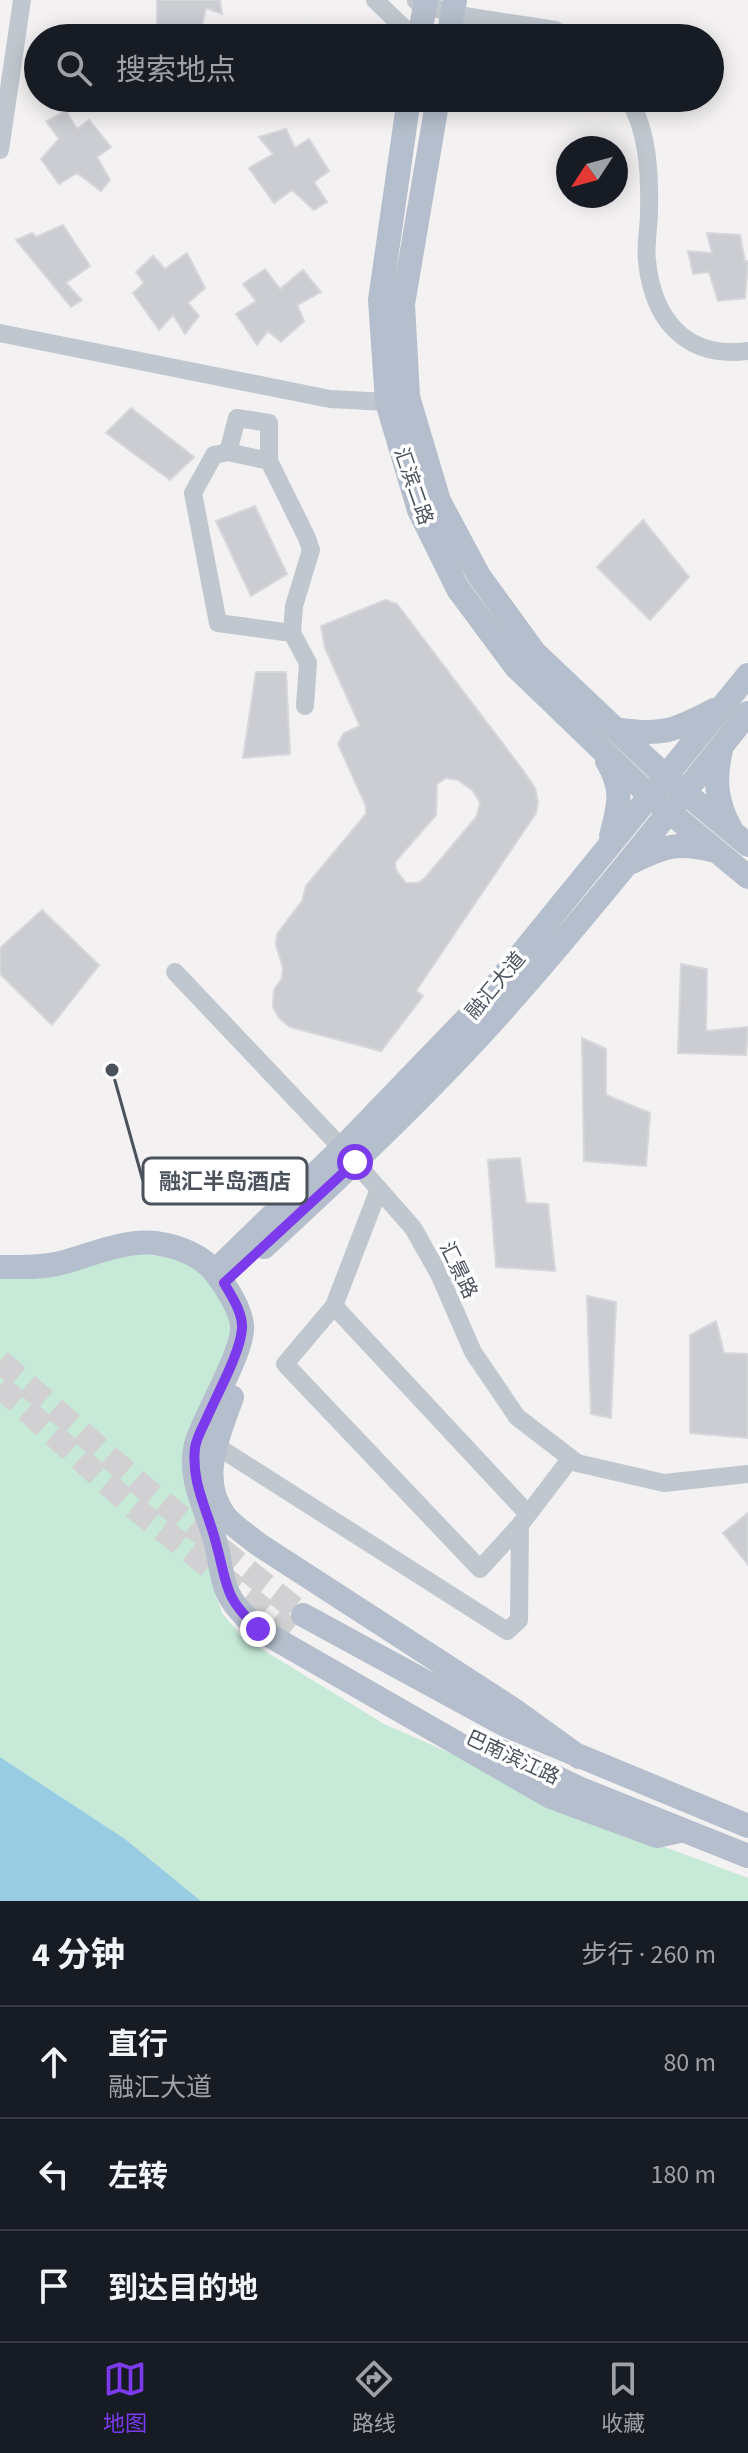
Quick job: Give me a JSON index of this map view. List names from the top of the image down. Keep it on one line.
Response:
{"streets":{"main road":["汇滨二路","融汇大道","巴南滨江路"],"street":["汇景路"]},"crossings":[["汇滨二路","融汇大道"],["融汇大道","汇景路"]],"places":["融汇半岛酒店"],"north":"bottom left","page":{"search":"搜索地点","heading":["4 分钟","步行 · 260 m"],"list":[["直行","融汇大道","80 m"],["左转","180 m"],"到达目的地"],"nav":["地图","路线","收藏"]}}
